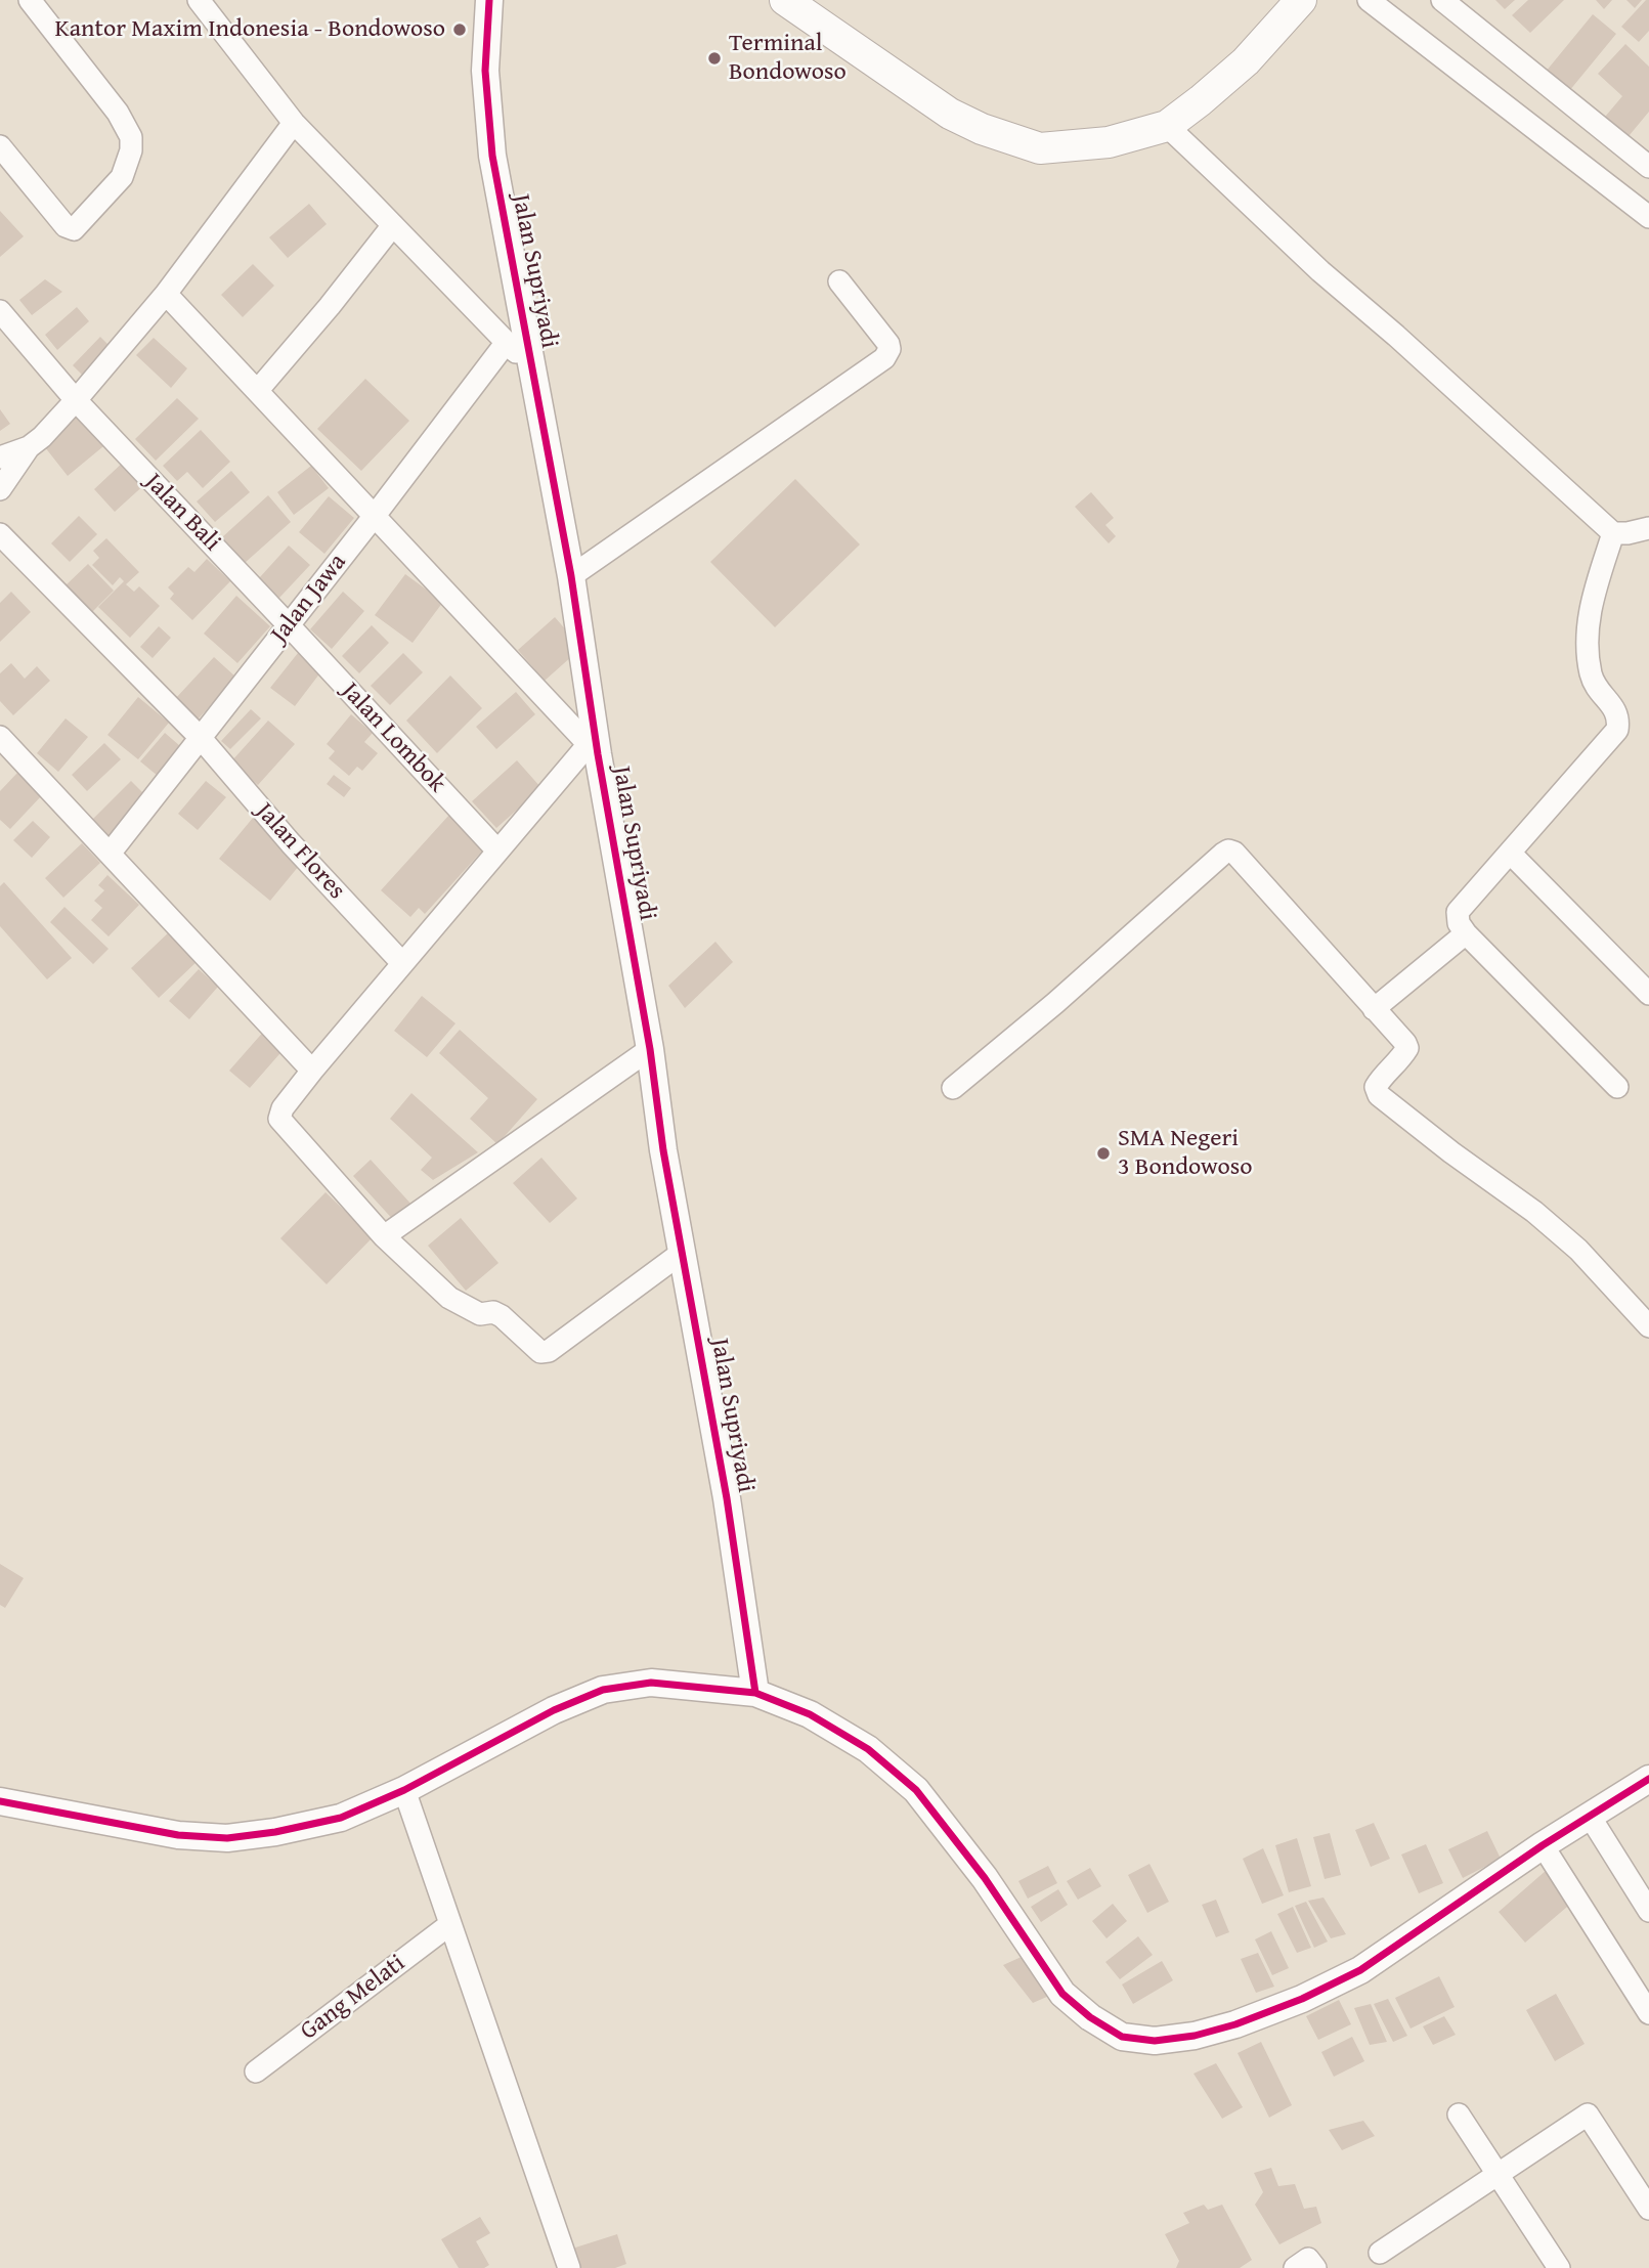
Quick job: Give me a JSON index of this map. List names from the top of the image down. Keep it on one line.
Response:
{"streets":{"street":["Jalan Supriyadi","Jalan Bali","Jalan Jawa","Jalan Lombok","Jalan Flores","Gang Melati"]},"crossings":[["Jalan Bali","Jalan Jawa"],["Jalan Bali","Jalan Lombok"],["Jalan Jawa","Jalan Lombok"],["Jalan Jawa","Jalan Flores"]],"places":["Kantor Maxim Indonesia - Bondowoso","Terminal Bondowoso","SMA Negeri 3 Bondowoso"]}
